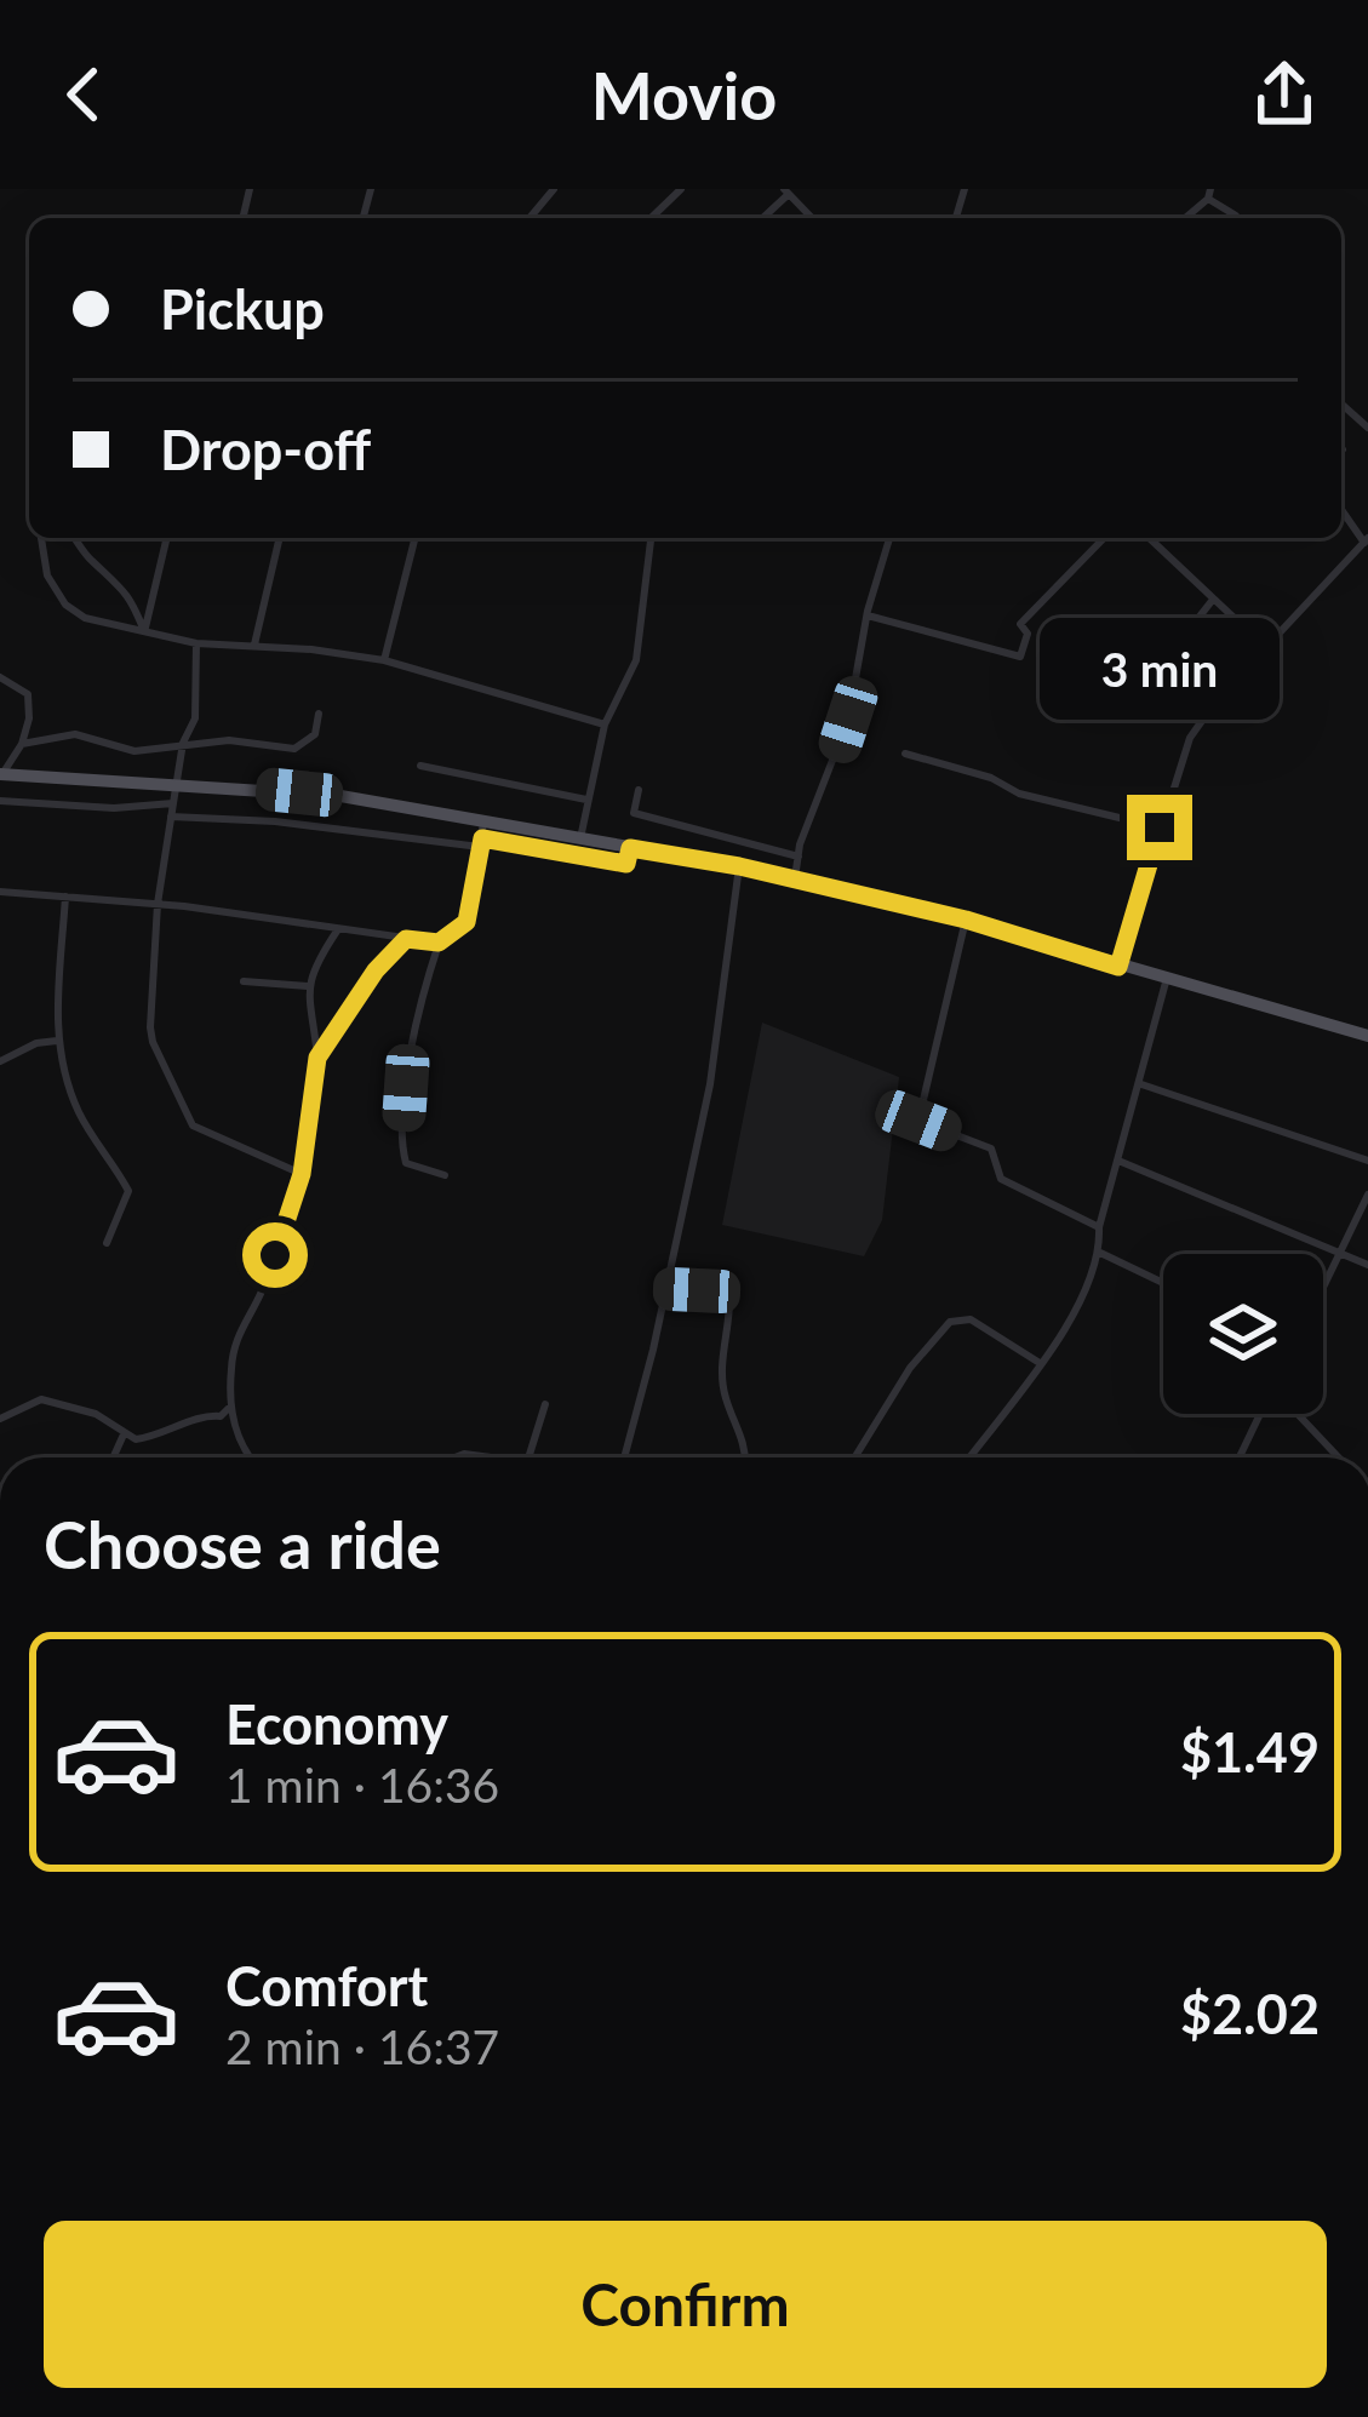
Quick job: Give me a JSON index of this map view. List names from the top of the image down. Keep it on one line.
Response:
{"page":{"header":"Movio","banner":["Pickup","Drop-off"],"bubble":"3 min","heading":"Choose a ride","list":[{"name":"Economy","note":"1 min · 16:36","value":"$1.49"},{"name":"Comfort","note":"2 min · 16:37","value":"$2.02"}],"buttons":"Confirm"}}
